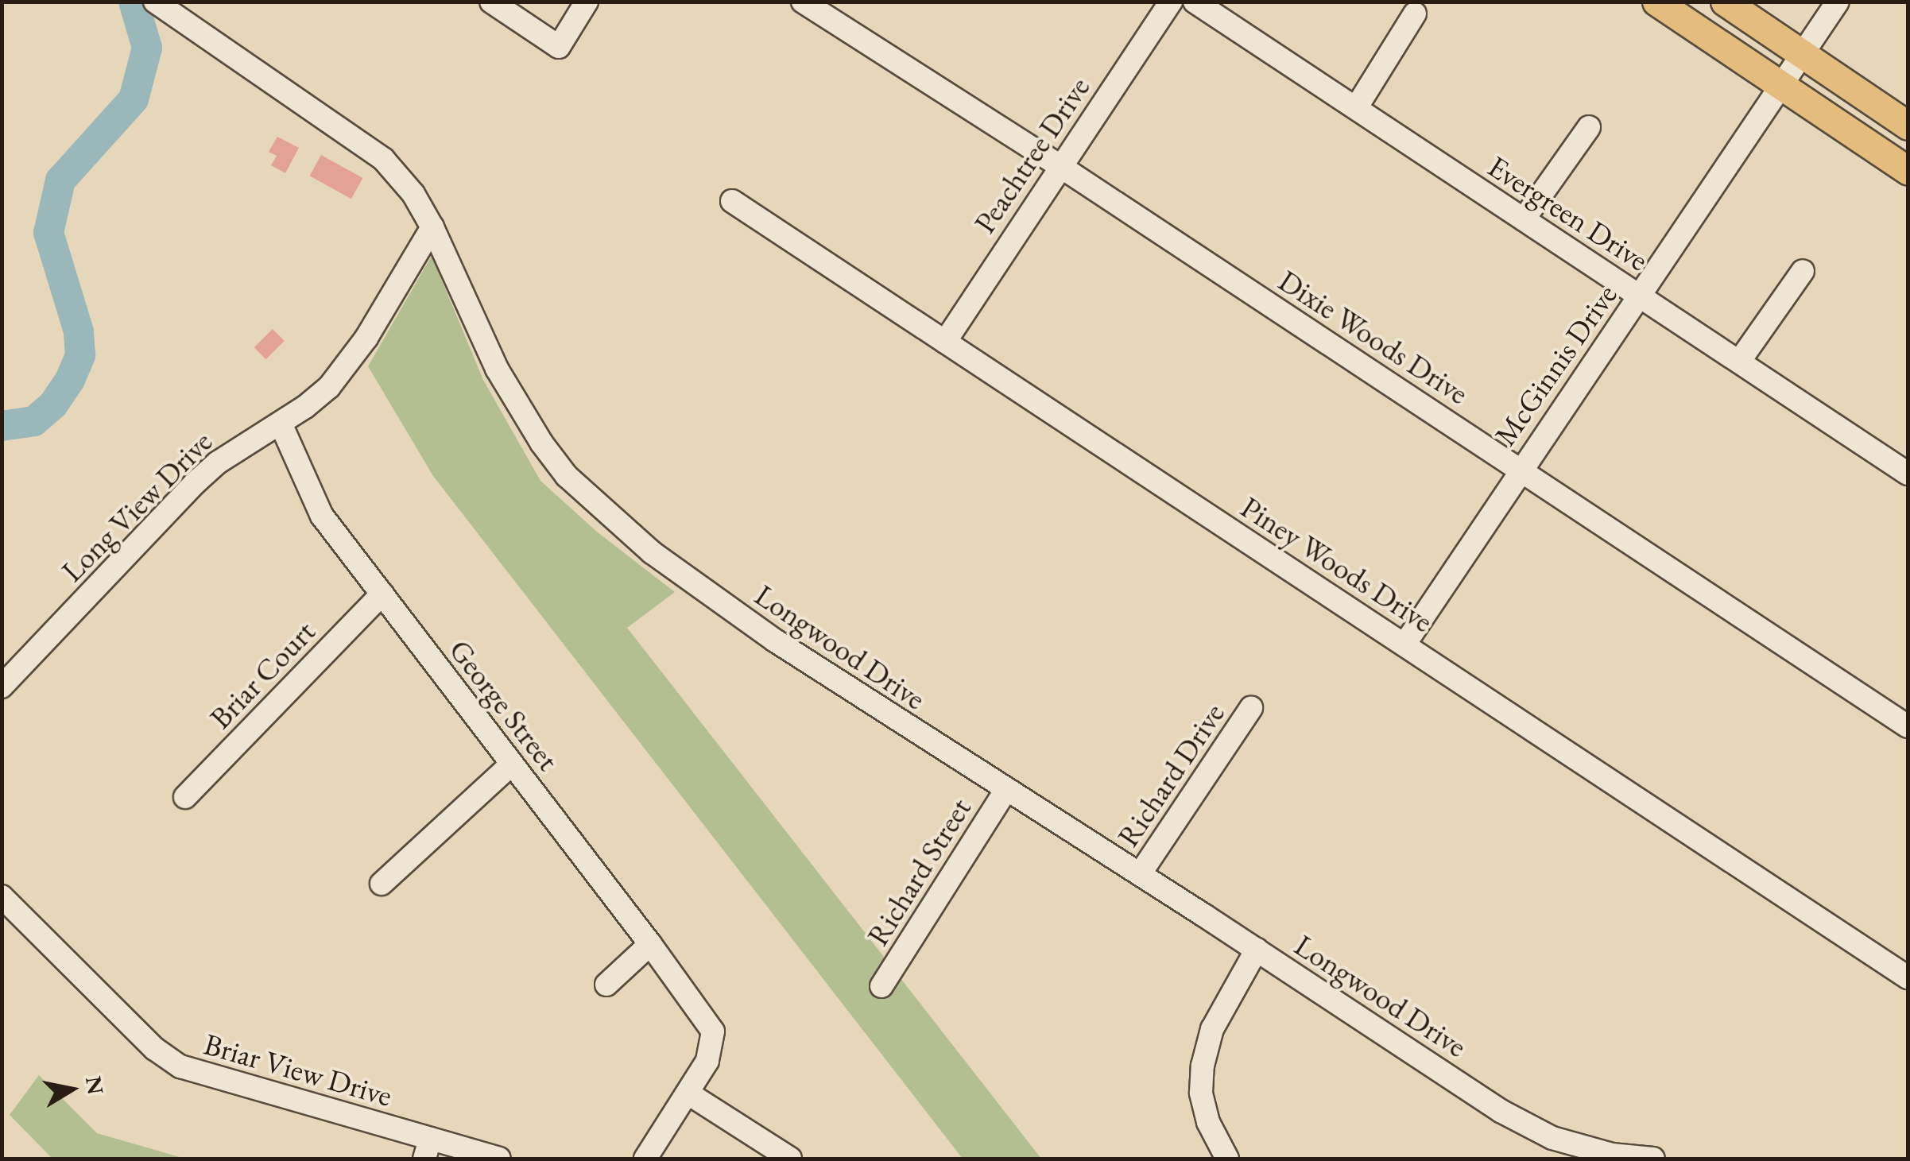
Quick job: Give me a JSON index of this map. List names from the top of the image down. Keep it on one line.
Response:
{"streets":{"street":["Peachtree Drive","Evergreen Drive","Dixie Woods Drive","McGinnis Drive","Long View Drive","Piney Woods Drive","Longwood Drive","Briar Court","George Street","Richard Drive","Richard Street","Briar View Drive"]},"crossings":[["Peachtree Drive","Dixie Woods Drive"],["Peachtree Drive","Piney Woods Drive"],["Evergreen Drive","McGinnis Drive"],["Dixie Woods Drive","McGinnis Drive"],["McGinnis Drive","Piney Woods Drive"],["Long View Drive","Longwood Drive"],["Long View Drive","George Street"],["Longwood Drive","Richard Drive"],["Longwood Drive","Richard Street"],["Briar Court","George Street"]],"north":"right"}
